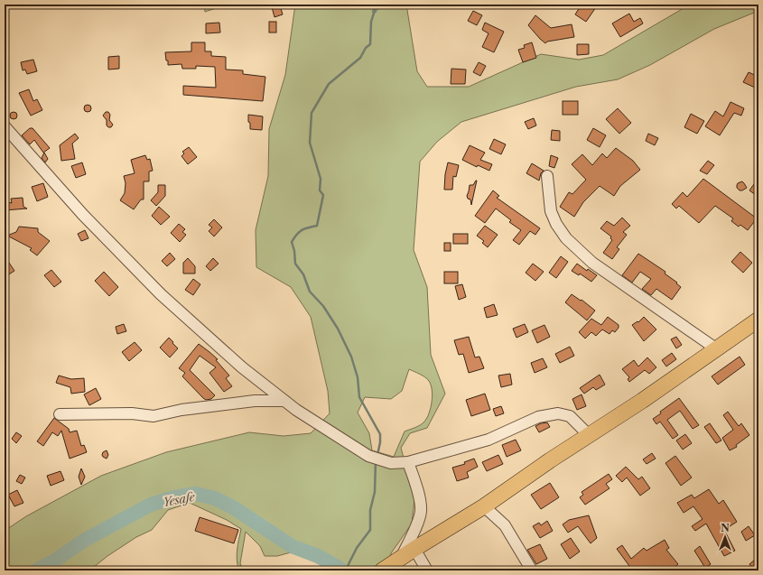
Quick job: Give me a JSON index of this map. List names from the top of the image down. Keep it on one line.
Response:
{"water":["Yesafe"],"north":"top"}
